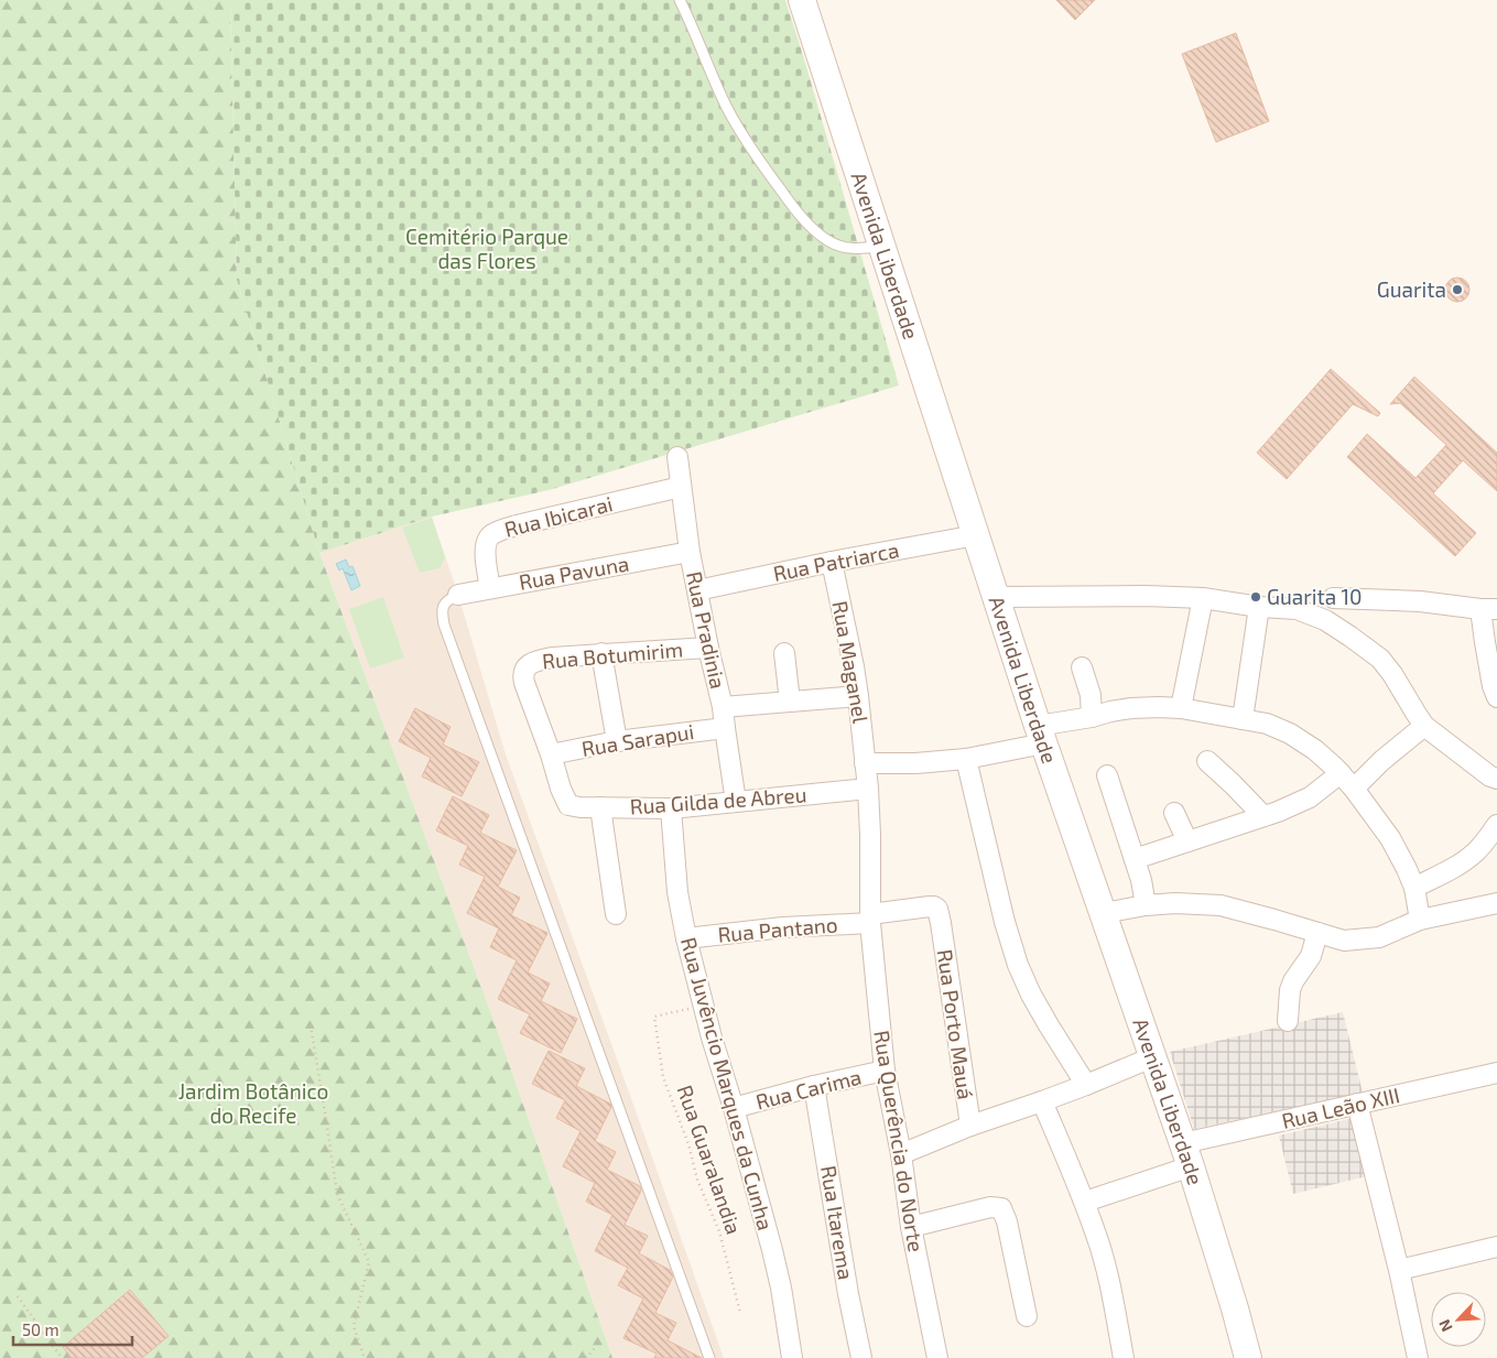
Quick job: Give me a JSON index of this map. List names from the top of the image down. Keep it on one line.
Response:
{"streets":{"main road":["Avenida Liberdade"],"street":["Rua Ibicarai","Rua Patriarca","Rua Pavuna","Rua Pradinia","Rua Botumirim","Rua Maganel","Rua Sarapui","Rua Gilda de Abreu","Rua Pantano","Rua Porto Mauá","Rua Juvêncio Marques da Cunha","Rua Carima","Rua Leão XIII","Rua Querência do Norte","Rua Itarema"],"path":["Rua Guaralandia"]},"crossings":[["Avenida Liberdade","Rua Patriarca"],["Avenida Liberdade","Rua Leão XIII"],["Rua Ibicarai","Rua Pavuna"],["Rua Ibicarai","Rua Pradinia"],["Rua Patriarca","Rua Pradinia"],["Rua Patriarca","Rua Maganel"],["Rua Pavuna","Rua Pradinia"],["Rua Pradinia","Rua Botumirim"],["Rua Pradinia","Rua Sarapui"],["Rua Pradinia","Rua Gilda de Abreu"],["Rua Botumirim","Rua Sarapui"],["Rua Botumirim","Rua Gilda de Abreu"],["Rua Maganel","Rua Gilda de Abreu"],["Rua Maganel","Rua Pantano"],["Rua Maganel","Rua Querência do Norte"],["Rua Sarapui","Rua Gilda de Abreu"],["Rua Gilda de Abreu","Rua Juvêncio Marques da Cunha"],["Rua Pantano","Rua Porto Mauá"],["Rua Pantano","Rua Juvêncio Marques da Cunha"],["Rua Pantano","Rua Querência do Norte"],["Rua Juvêncio Marques da Cunha","Rua Carima"],["Rua Juvêncio Marques da Cunha","Rua Guaralandia"],["Rua Carima","Rua Querência do Norte"],["Rua Carima","Rua Itarema"]],"parks":["Cemitério Parque das Flores","Jardim Botânico do Recife"],"places":["Guarita","Guarita 10"],"scale_bar":"50 m","north":"bottom left"}
